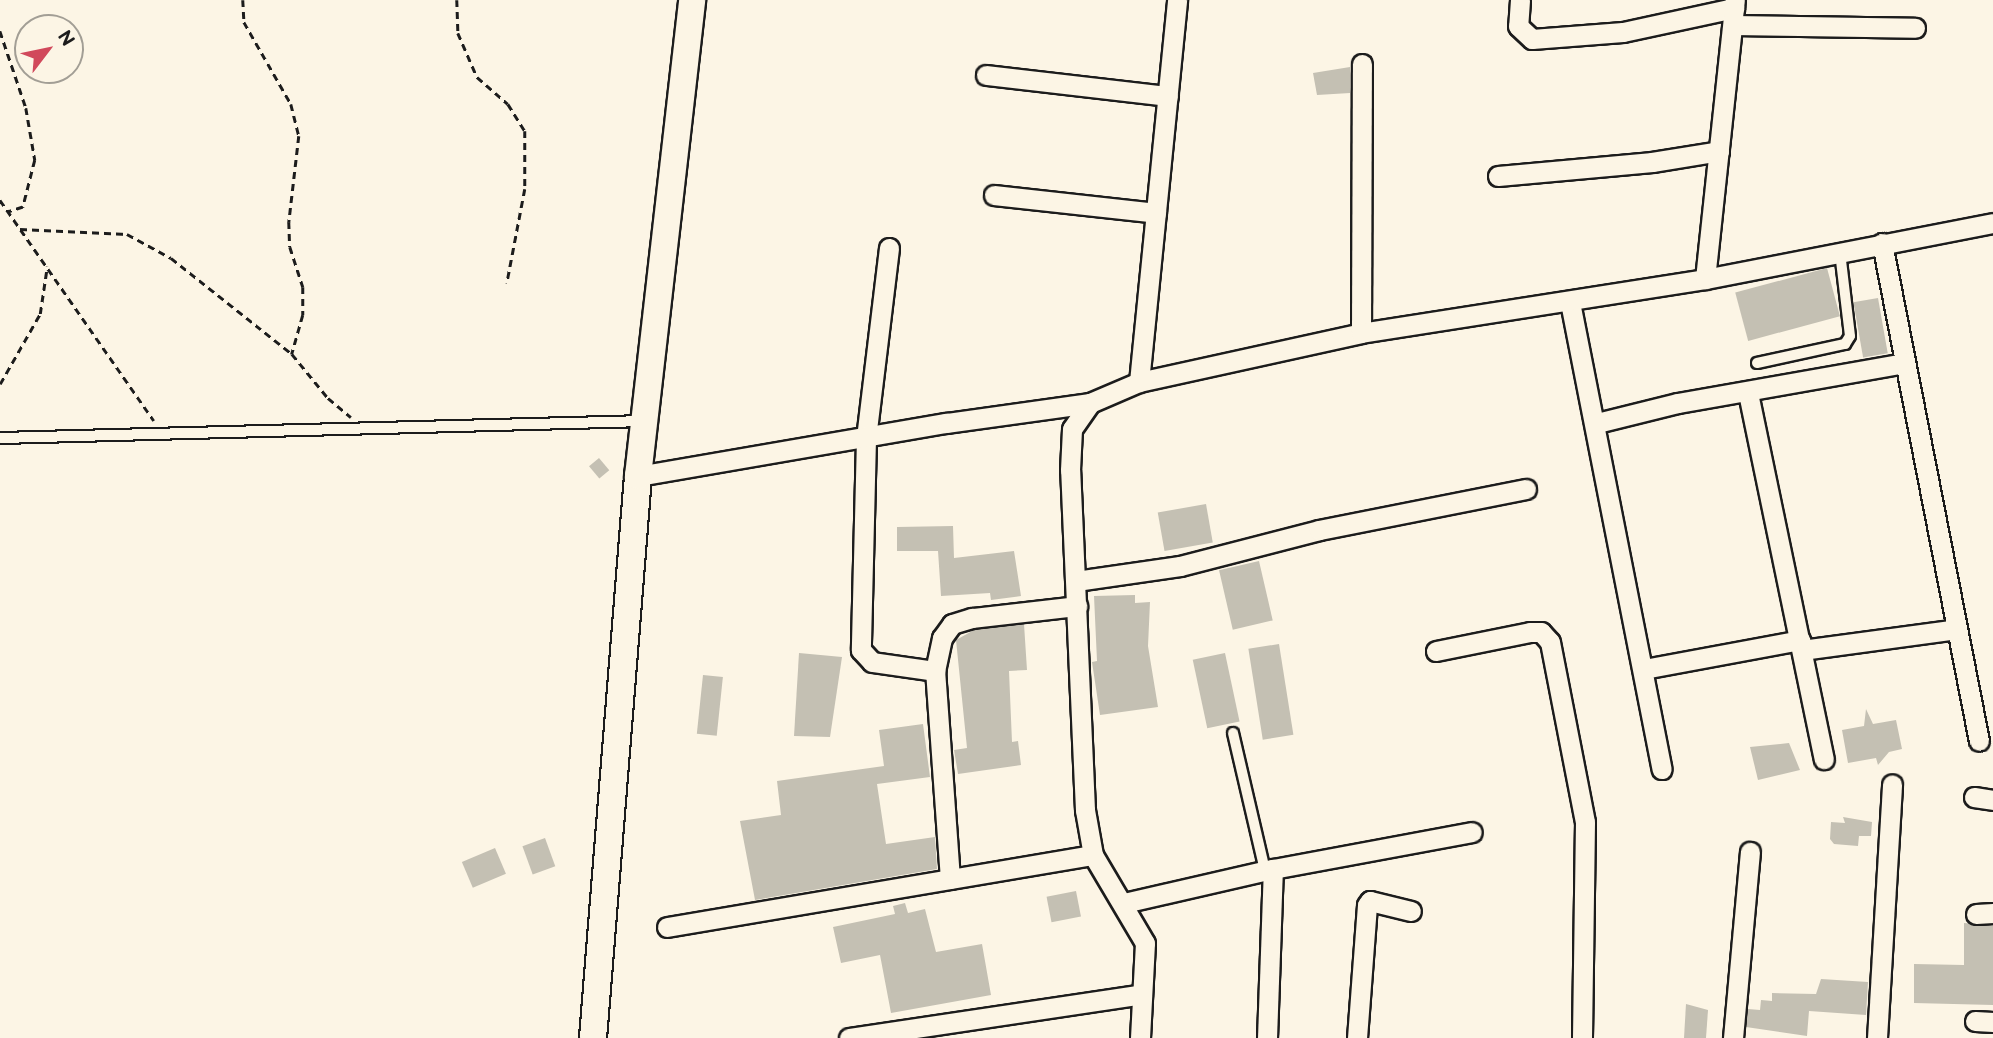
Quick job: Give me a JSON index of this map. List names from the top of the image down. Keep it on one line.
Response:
{"north":"top right"}
